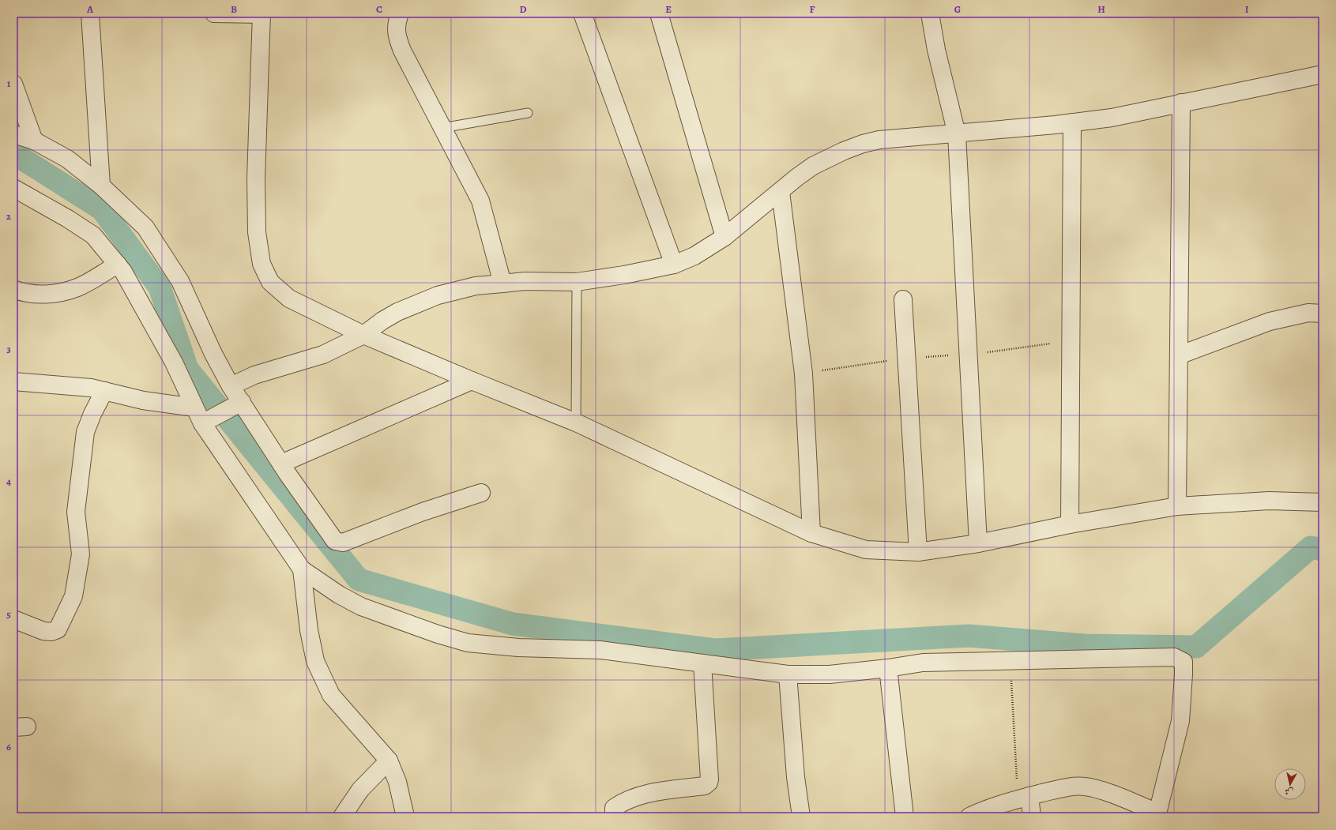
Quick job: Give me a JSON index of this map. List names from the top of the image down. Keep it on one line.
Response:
{"north":"bottom","grid":{"columns":["A","B","C","D","E","F","G","H","I"],"rows":["1","2","3","4","5","6"]}}
